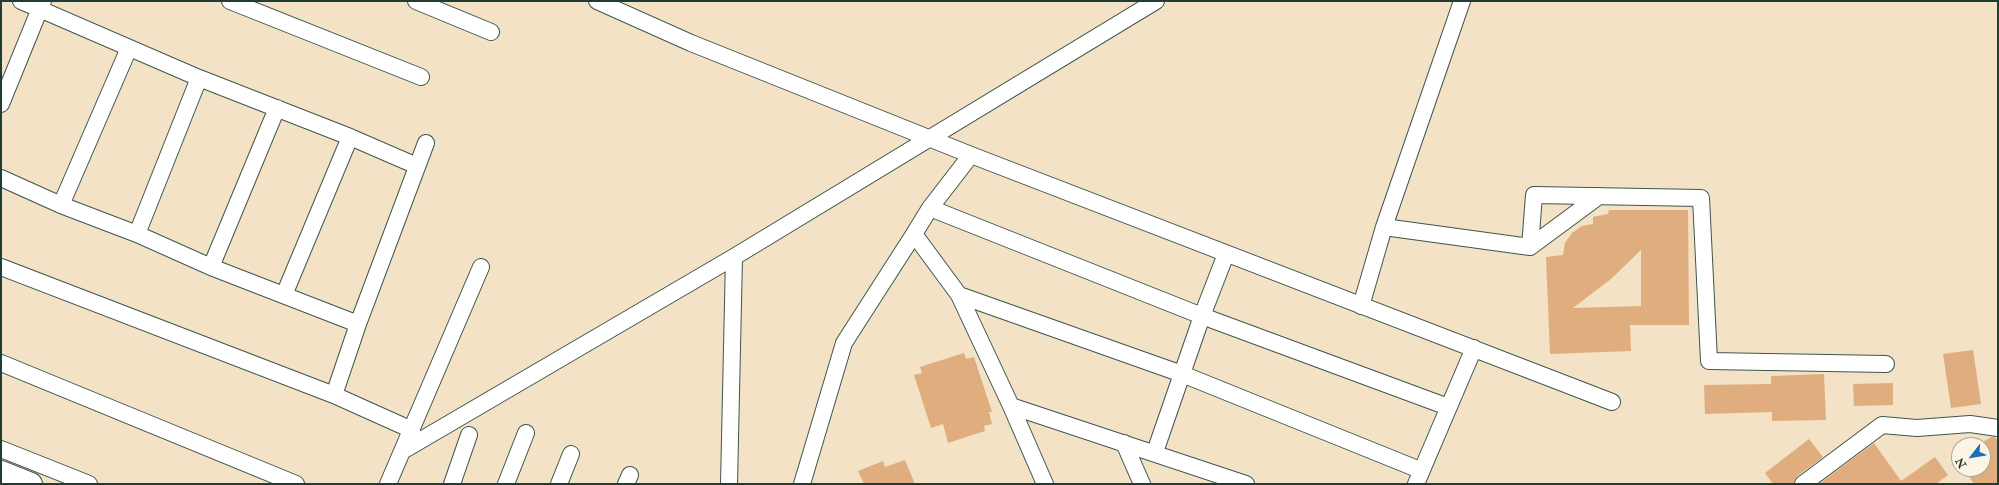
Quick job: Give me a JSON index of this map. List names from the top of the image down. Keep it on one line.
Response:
{"north":"bottom left"}
